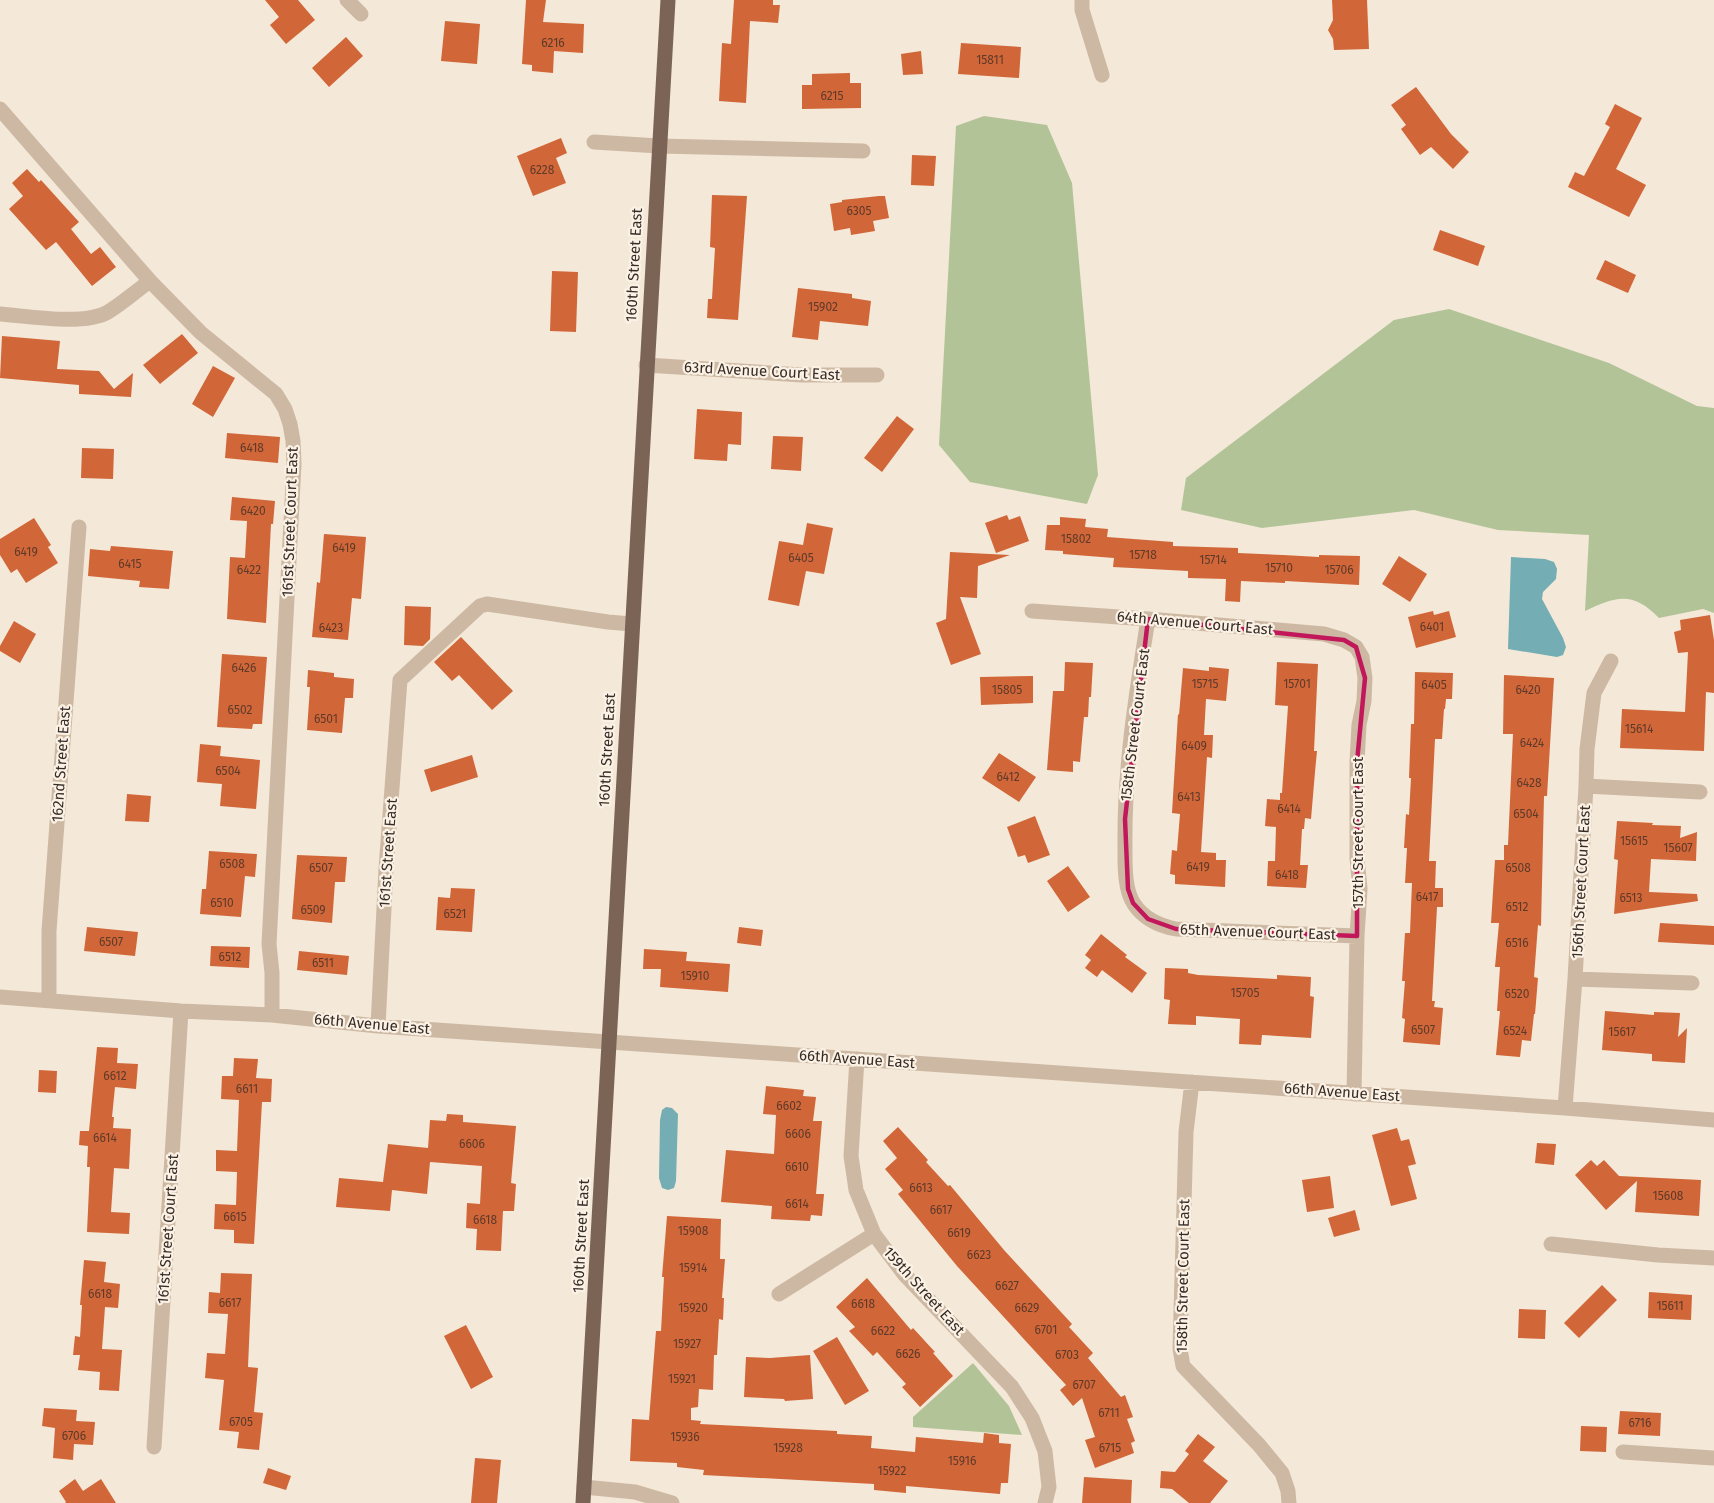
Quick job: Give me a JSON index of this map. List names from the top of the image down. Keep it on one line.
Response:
{"streets":{"main road":["160th Street East"],"street":["63rd Avenue Court East","161st Street Court East","64th Avenue Court East","158th Street Court East","162nd Street East","157th Street Court East","161st Street East","156th Street Court East","65th Avenue Court East","66th Avenue East","159th Street East"]},"crossings":[["160th Street East","63rd Avenue Court East"],["160th Street East","161st Street East"],["160th Street East","66th Avenue East"],["161st Street Court East","66th Avenue East"],["64th Avenue Court East","158th Street Court East"],["64th Avenue Court East","157th Street Court East"],["158th Street Court East","65th Avenue Court East"],["158th Street Court East","66th Avenue East"],["162nd Street East","66th Avenue East"],["157th Street Court East","65th Avenue Court East"],["157th Street Court East","66th Avenue East"],["161st Street East","66th Avenue East"],["156th Street Court East","66th Avenue East"],["66th Avenue East","159th Street East"]],"house_numbers":["6216","15811","6215","6228","6305","15902","6418","6420","15802","6419","6419","15718","6405","15714","6415","15710","6422","15706","6401","6423","6426","15715","15701","6405","15805","6420","6502","6501","15614","6424","6409","6504","6412","6428","6413","6414","6504","15615","15607","6508","6419","6507","6508","6418","6417","6513","6510","6512","6509","6521","6507","6516","6512","6511","15910","15705","6520","6507","6524","15617","6612","6611","6602","6606","6614","6606","6610","6613","15608","6614","6617","6615","6618","15908","6619","6623","15914","6627","6618","6617","6618","15611","15920","6629","6701","6622","15927","6626","6703","15921","6707","6711","6705","6716","6706","15936","15928","6715","15916","15922"]}
